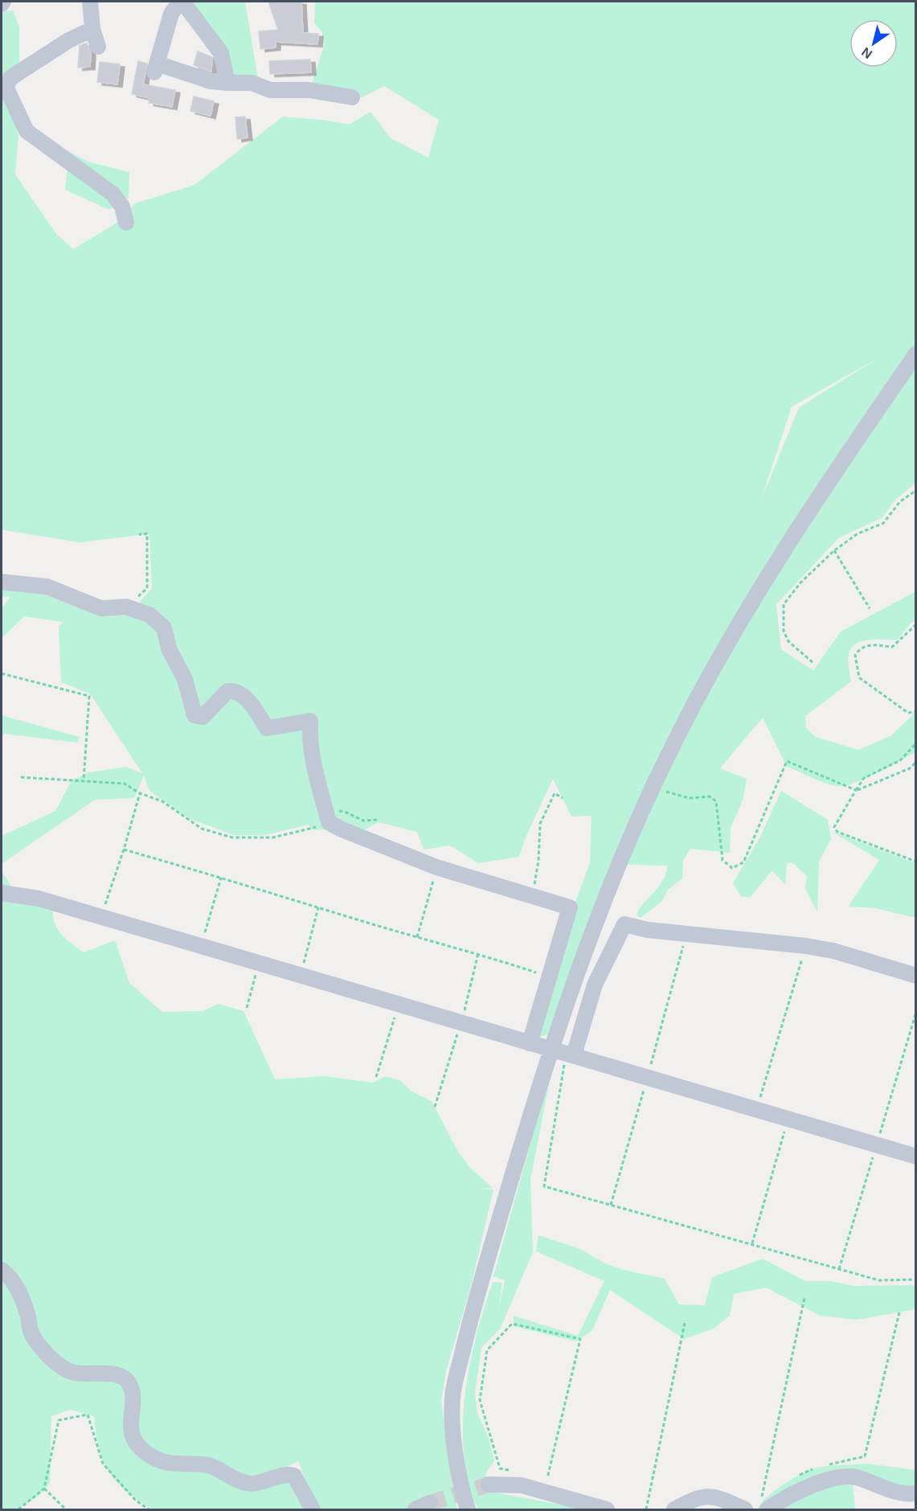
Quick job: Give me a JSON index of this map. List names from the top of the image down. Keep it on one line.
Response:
{"north":"bottom left"}
